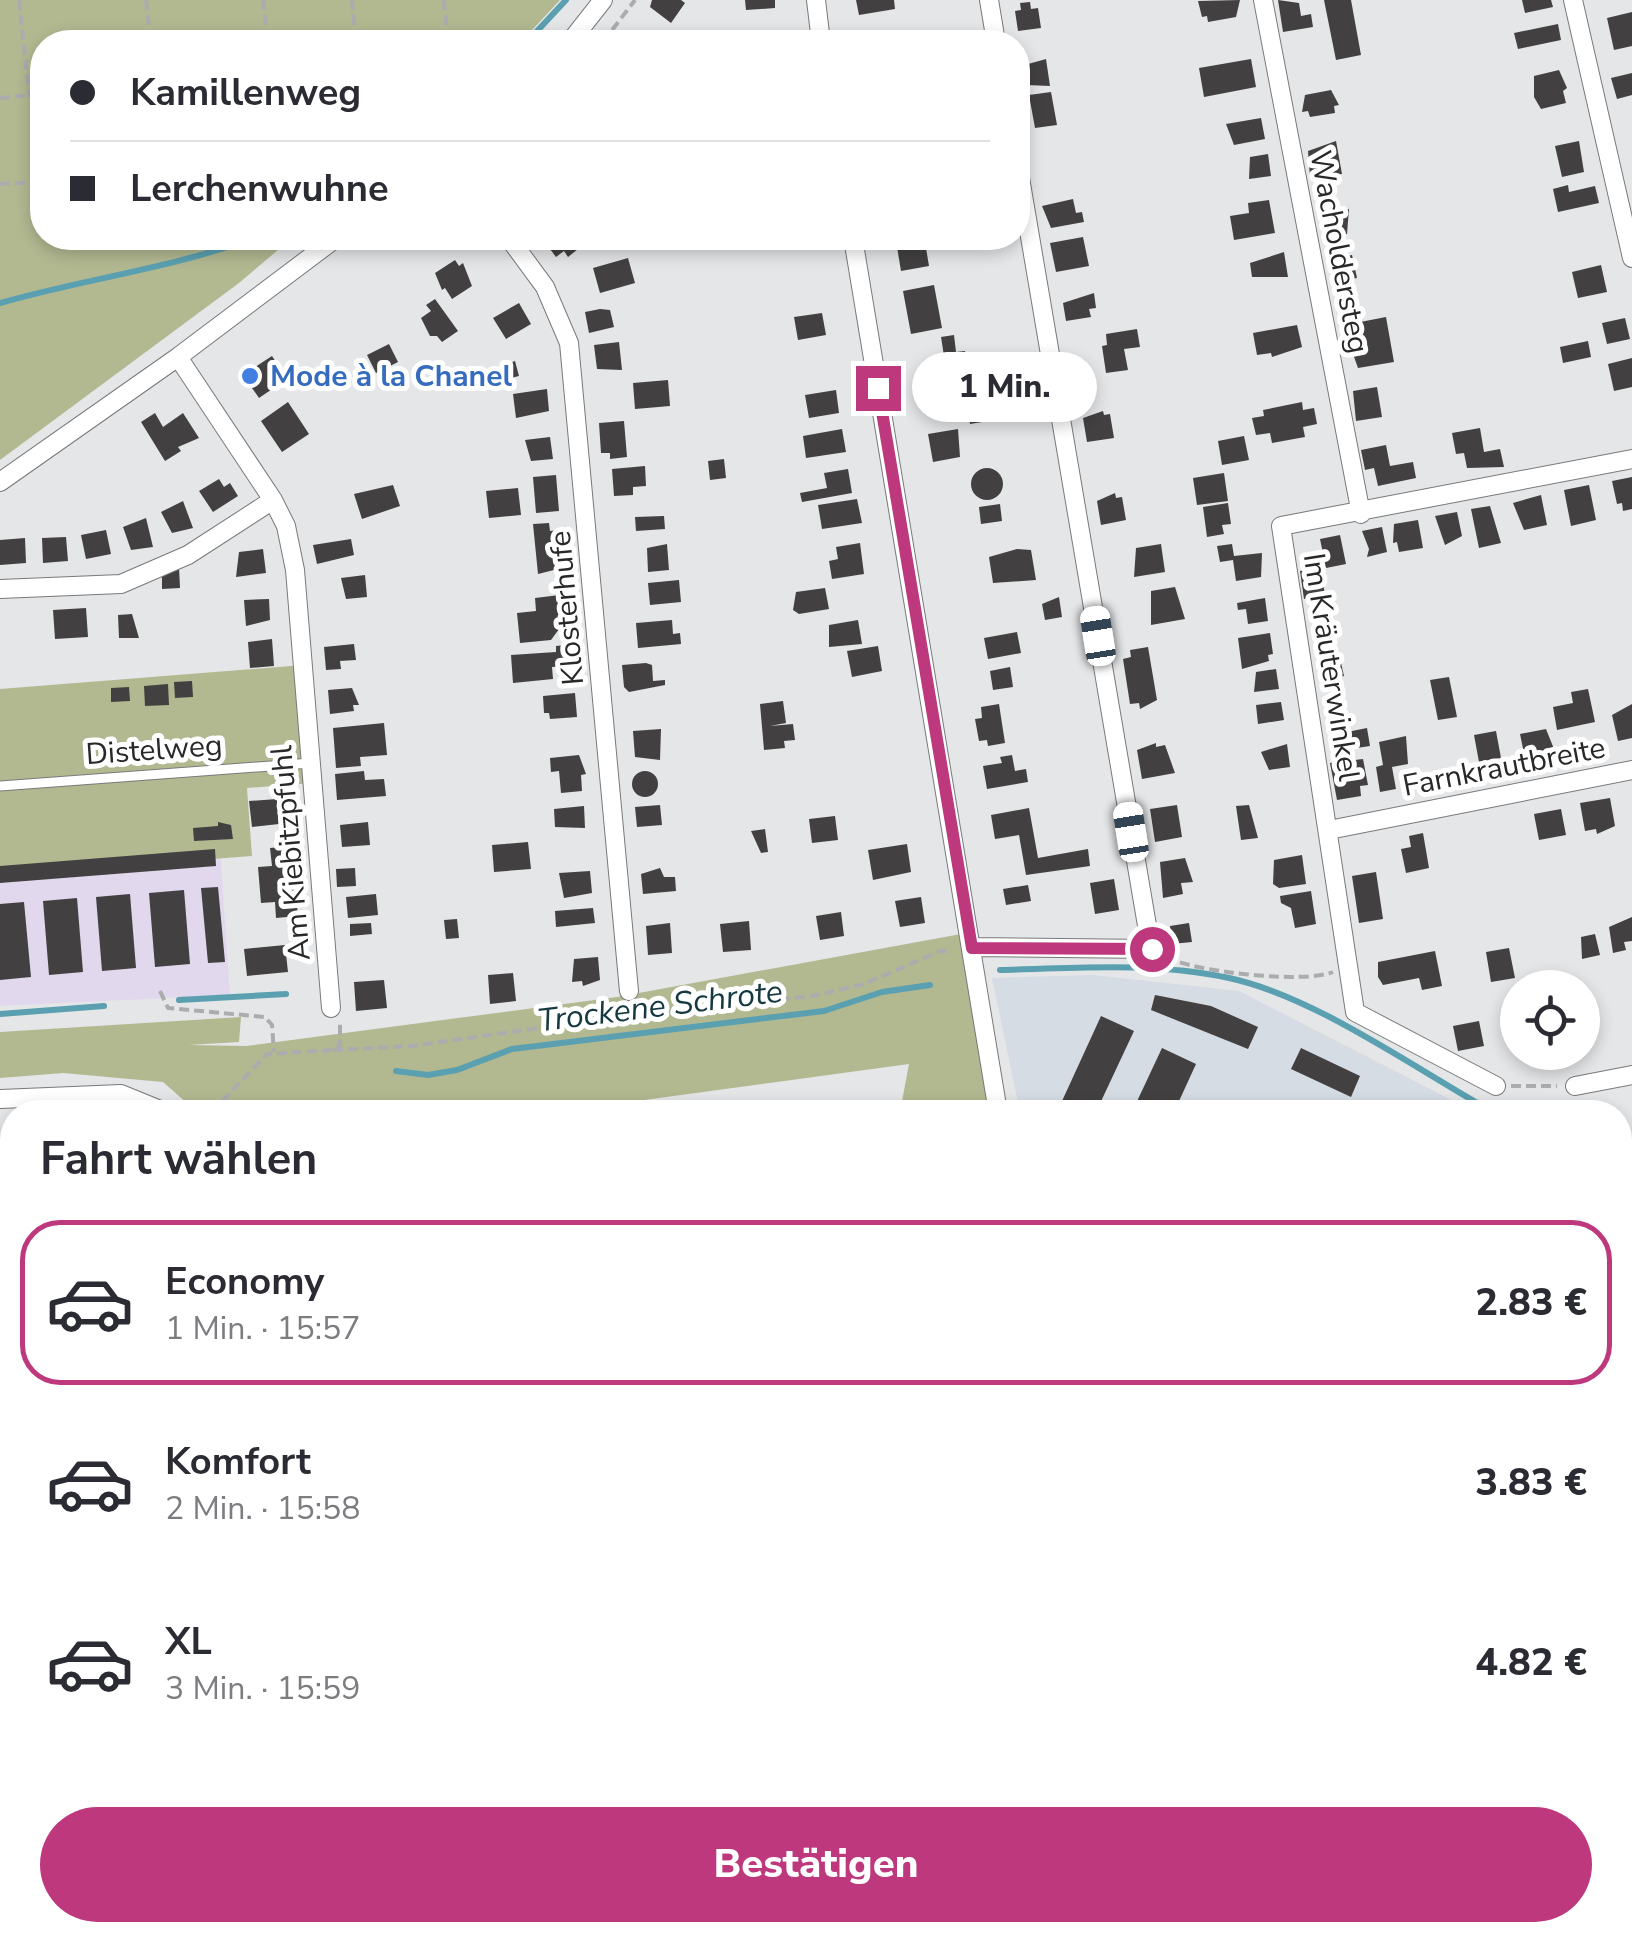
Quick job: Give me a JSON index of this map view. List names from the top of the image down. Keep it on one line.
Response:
{"streets":{"street":["Wacholdersteg","Klosterhufe","Im Kräuterwinkel","Farnkrautbreite","Am Kiebitzpfuhl"],"lane":["Distelweg"]},"crossings":[["Wacholdersteg","Im Kräuterwinkel"],["Im Kräuterwinkel","Farnkrautbreite"],["Distelweg","Am Kiebitzpfuhl"]],"water":["Trockene Schrote"],"places":["Mode à la Chanel"],"page":{"banner":["Kamillenweg","Lerchenwuhne"],"bubble":"1 Min.","heading":"Fahrt wählen","list":[{"name":"Economy","note":"1 Min. · 15:57","value":"2.83 €"},{"name":"Komfort","note":"2 Min. · 15:58","value":"3.83 €"},{"name":"XL","note":"3 Min. · 15:59","value":"4.82 €"}],"buttons":"Bestätigen"}}
